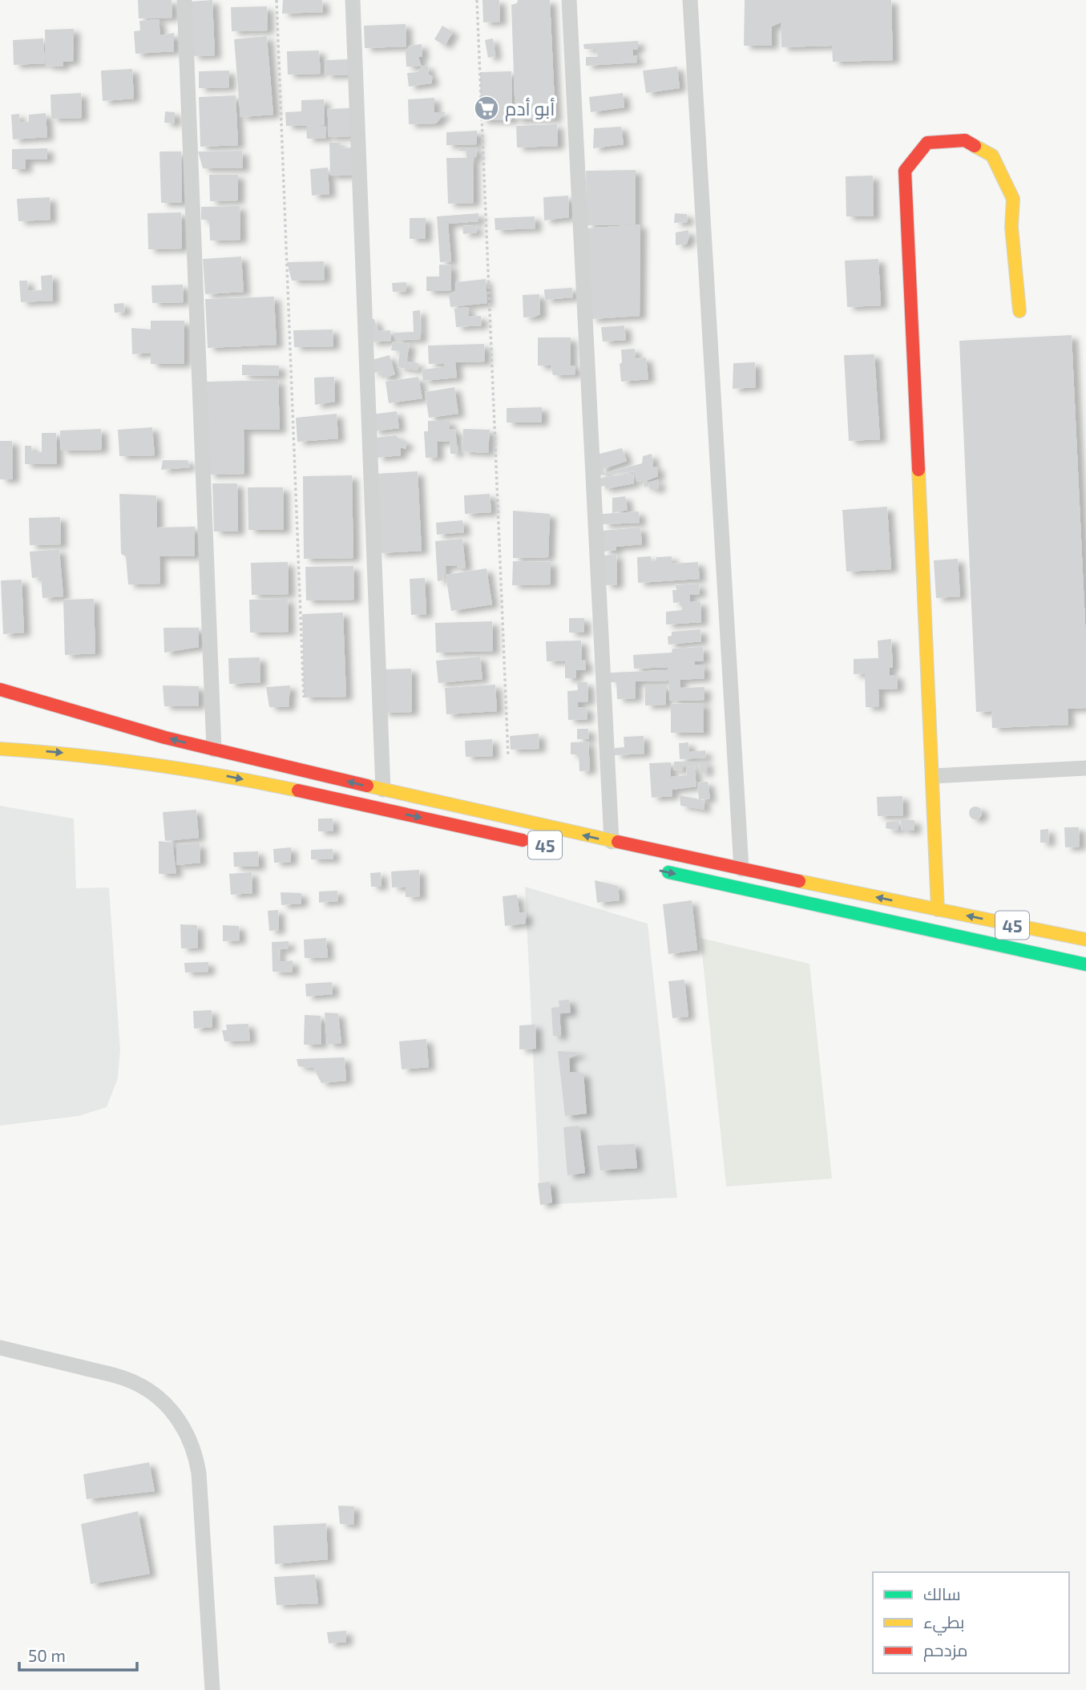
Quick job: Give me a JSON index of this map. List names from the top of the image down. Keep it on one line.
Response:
{"streets":{"main road":["45"]},"places":{"supermarket":["أبو أدم"]},"legend":["سالك","بطيء","مزدحم"],"scale_bar":"50 m"}
